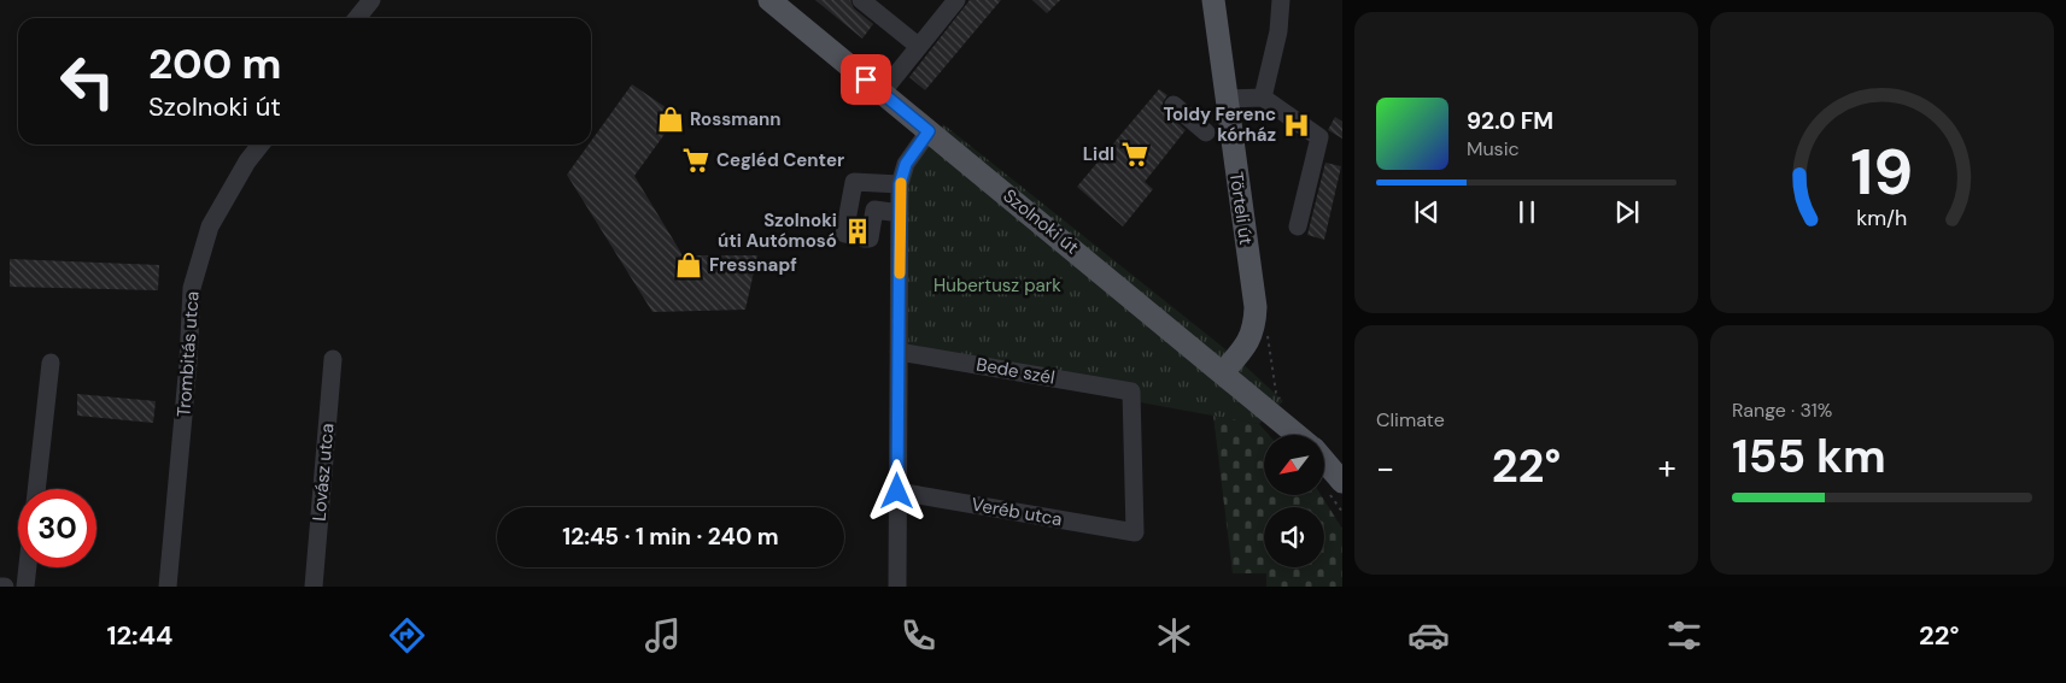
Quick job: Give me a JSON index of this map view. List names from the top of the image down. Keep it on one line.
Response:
{"streets":{"main road":["Törteli út","Szolnoki út"],"street":["Trombitás utca","Bede szél","Lovász utca","Veréb utca"]},"crossings":[["Törteli út","Szolnoki út"],["Bede szél","Veréb utca"]],"parks":["Hubertusz park"],"places":{"shop":["Rossmann","Fressnapf"],"hospital":["Toldy Ferenc kórház"],"supermarket":["Lidl","Cegléd Center"],"building":["Szolnoki úti Autómosó"]},"north":"bottom left","page":{"turn":["200 m","Szolnoki út"],"song":["92.0 FM","Music"],"tile":["Climate",["Range · 31%","155 km"]],"heat":["−","22°","+"],"limit":"30","trip":"12:45 · 1 min · 240 m","tabs":["12:44","22°"],"gauge":["19","km/h"]}}
